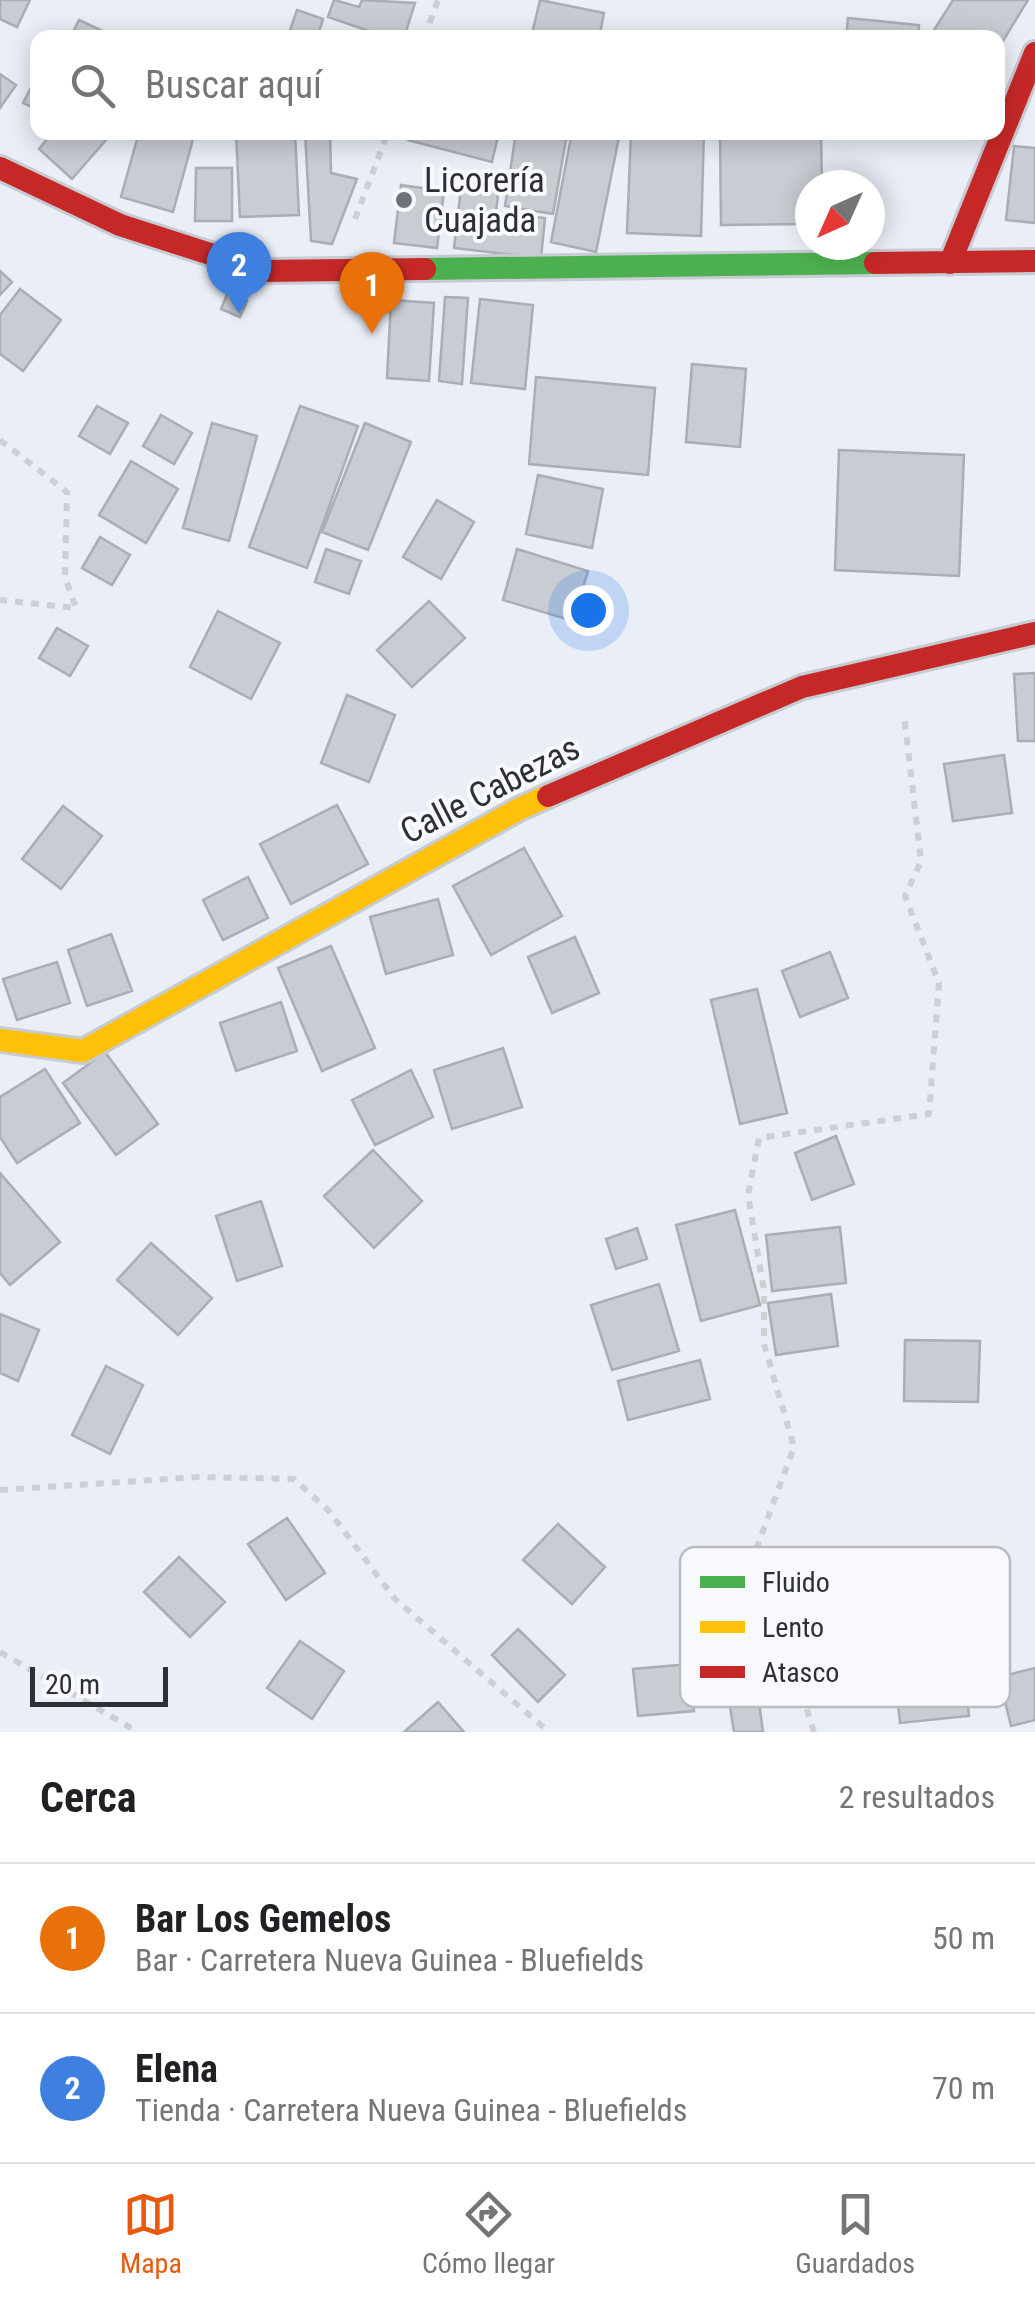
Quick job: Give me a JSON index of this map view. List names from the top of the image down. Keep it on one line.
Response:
{"streets":{"main road":["Calle Cabezas"]},"places":["Licorería Cuajada"],"legend":["Fluido","Lento","Atasco"],"scale_bar":"20 m","north":"bottom left","page":{"search":"Buscar aquí","pins":["2","1"],"scale":"20 m","heading":["Cerca","2 resultados"],"list":[{"mark":"1","name":"Bar Los Gemelos","note":"Bar · Carretera Nueva Guinea - Bluefields","value":"50 m"},{"mark":"2","name":"Elena","note":"Tienda · Carretera Nueva Guinea - Bluefields","value":"70 m"}],"nav":["Mapa","Cómo llegar","Guardados"]}}
